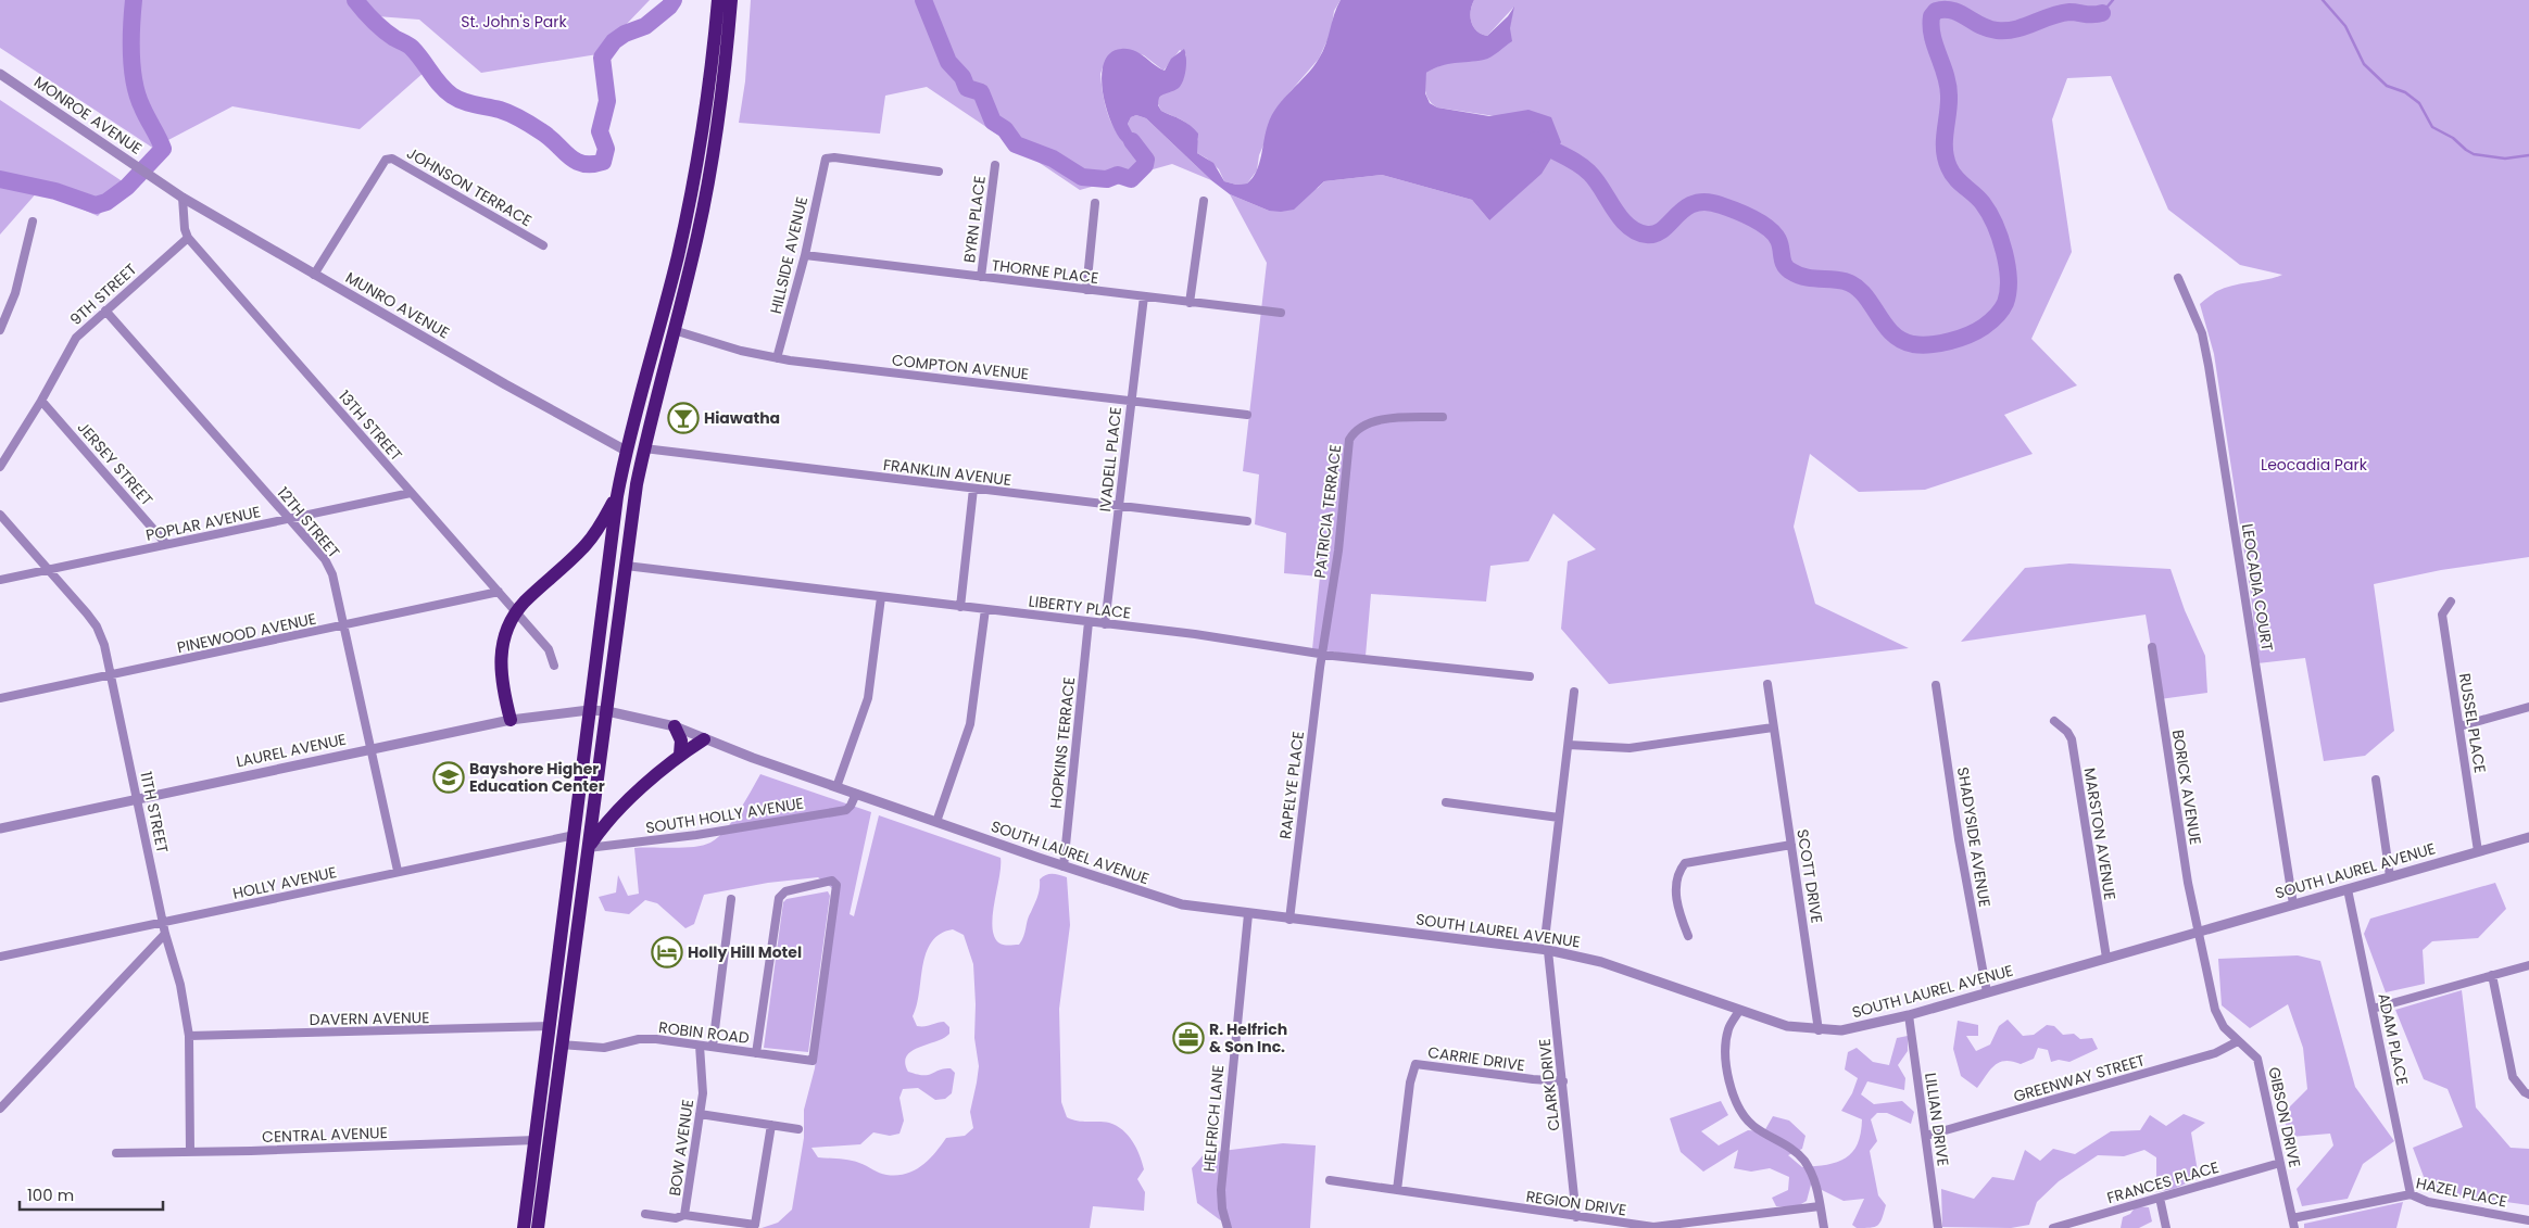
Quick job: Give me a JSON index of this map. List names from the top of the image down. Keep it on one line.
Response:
{"streets":{"street":["MONROE AVENUE","JOHNSON TERRACE","BYRN PLACE","HILLSIDE AVENUE","THORNE PLACE","9TH STREET","MUNRO AVENUE","COMPTON AVENUE","13TH STREET","IVADELL PLACE","JERSEY STREET","FRANKLIN AVENUE","PATRICIA TERRACE","12TH STREET","POPLAR AVENUE","LEOCADIA COURT","LIBERTY PLACE","PINEWOOD AVENUE","RUSSEL PLACE","HOPKINS TERRACE","LAUREL AVENUE","RAPELYE PLACE","BORICK AVENUE","11TH STREET","SOUTH HOLLY AVENUE","MARSTON AVENUE","SHADYSIDE AVENUE","SOUTH LAUREL AVENUE","SCOTT DRIVE","HOLLY AVENUE","DAVERN AVENUE","ROBIN ROAD","ADAM PLACE","CARRIE DRIVE","GREENWAY STREET","CLARK DRIVE","GIBSON DRIVE","HELFRICH LANE","LILLIAN DRIVE","CENTRAL AVENUE","BOW AVENUE","FRANCES PLACE","HAZEL PLACE","REGION DRIVE"]},"crossings":[["MONROE AVENUE","MUNRO AVENUE"],["JOHNSON TERRACE","MUNRO AVENUE"],["BYRN PLACE","THORNE PLACE"],["HILLSIDE AVENUE","THORNE PLACE"],["HILLSIDE AVENUE","COMPTON AVENUE"],["THORNE PLACE","IVADELL PLACE"],["9TH STREET","13TH STREET"],["9TH STREET","JERSEY STREET"],["9TH STREET","12TH STREET"],["COMPTON AVENUE","IVADELL PLACE"],["13TH STREET","POPLAR AVENUE"],["13TH STREET","PINEWOOD AVENUE"],["IVADELL PLACE","FRANKLIN AVENUE"],["IVADELL PLACE","LIBERTY PLACE"],["JERSEY STREET","POPLAR AVENUE"],["PATRICIA TERRACE","LIBERTY PLACE"],["PATRICIA TERRACE","RAPELYE PLACE"],["12TH STREET","POPLAR AVENUE"],["12TH STREET","PINEWOOD AVENUE"],["12TH STREET","LAUREL AVENUE"],["12TH STREET","HOLLY AVENUE"],["POPLAR AVENUE","11TH STREET"],["LEOCADIA COURT","SOUTH LAUREL AVENUE"],["LIBERTY PLACE","HOPKINS TERRACE"],["LIBERTY PLACE","RAPELYE PLACE"],["PINEWOOD AVENUE","11TH STREET"],["RUSSEL PLACE","SOUTH LAUREL AVENUE"],["HOPKINS TERRACE","SOUTH LAUREL AVENUE"],["LAUREL AVENUE","11TH STREET"],["LAUREL AVENUE","SOUTH LAUREL AVENUE"],["RAPELYE PLACE","SOUTH LAUREL AVENUE"],["BORICK AVENUE","SOUTH LAUREL AVENUE"],["BORICK AVENUE","GIBSON DRIVE"],["11TH STREET","HOLLY AVENUE"],["11TH STREET","DAVERN AVENUE"],["11TH STREET","CENTRAL AVENUE"],["SOUTH HOLLY AVENUE","SOUTH LAUREL AVENUE"],["MARSTON AVENUE","SOUTH LAUREL AVENUE"],["SHADYSIDE AVENUE","SOUTH LAUREL AVENUE"],["SOUTH LAUREL AVENUE","SCOTT DRIVE"],["SOUTH LAUREL AVENUE","ADAM PLACE"],["SOUTH LAUREL AVENUE","CLARK DRIVE"],["SOUTH LAUREL AVENUE","GIBSON DRIVE"],["SOUTH LAUREL AVENUE","HELFRICH LANE"],["SOUTH LAUREL AVENUE","LILLIAN DRIVE"],["ROBIN ROAD","BOW AVENUE"],["ADAM PLACE","HAZEL PLACE"],["CARRIE DRIVE","CLARK DRIVE"],["CARRIE DRIVE","REGION DRIVE"],["GREENWAY STREET","GIBSON DRIVE"],["GREENWAY STREET","LILLIAN DRIVE"],["CLARK DRIVE","REGION DRIVE"],["GIBSON DRIVE","FRANCES PLACE"],["GIBSON DRIVE","HAZEL PLACE"]],"parks":["St. John's Park","Leocadia Park"],"places":{"bar":["Hiawatha"],"school or university":["Bayshore Higher Education Center"],"hotel":["Holly Hill Motel"],"office":["R. Helfrich & Son Inc."]},"scale_bar":"100 m"}
